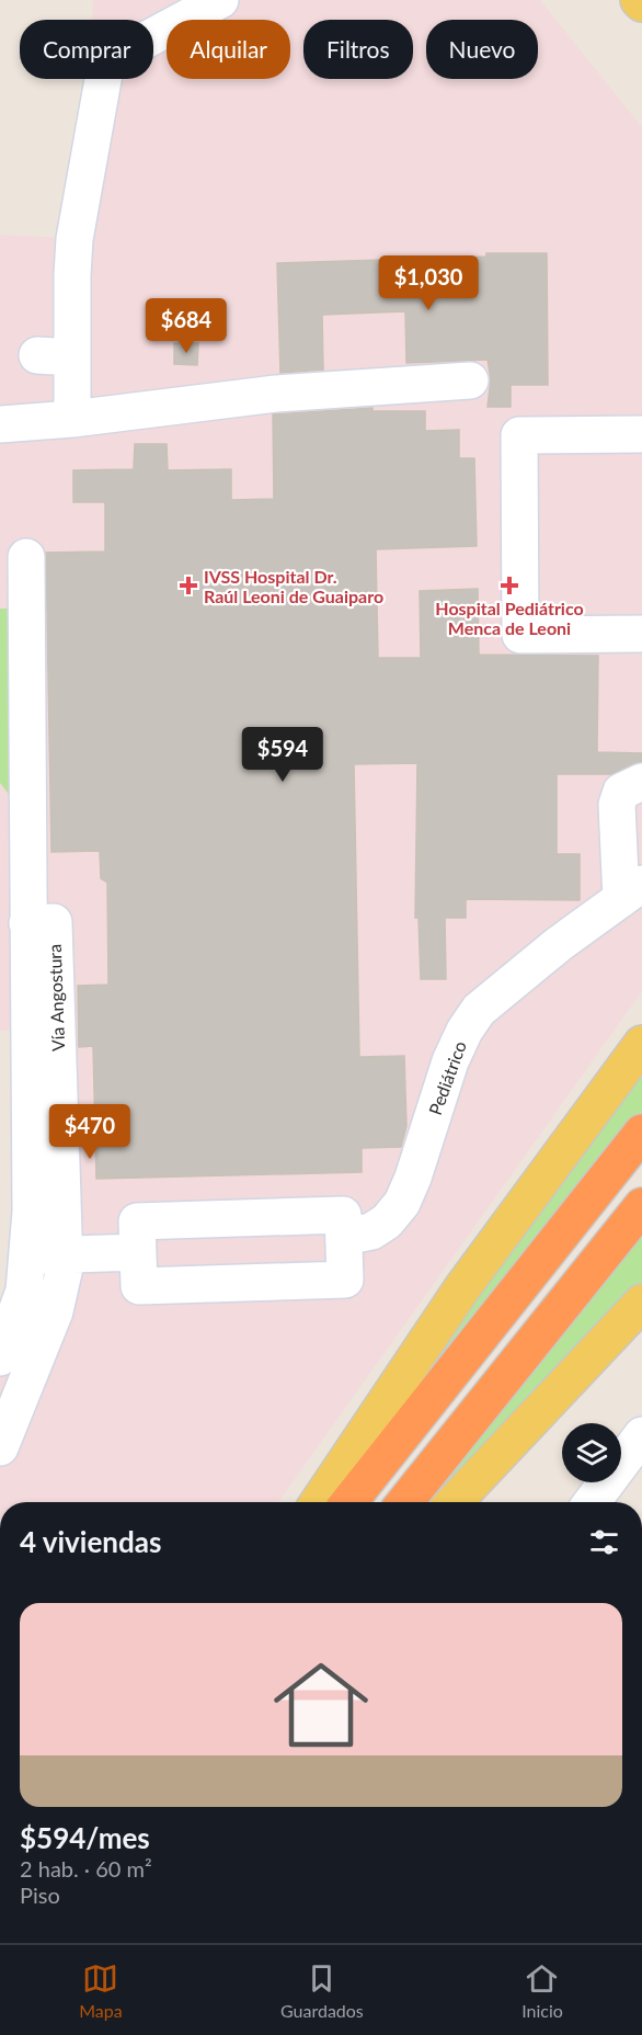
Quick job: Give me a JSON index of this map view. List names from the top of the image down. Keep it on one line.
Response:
{"streets":{"street":["Vía Angostura","Pediátrico"]},"places":{"health":["IVSS Hospital Dr. Raúl Leoni de Guaiparo","Hospital Pediátrico Menca de Leoni"]},"page":{"chip":["Comprar","Alquilar","Filtros","Nuevo"],"price":["$1,030","$684","$594","$470"],"heading":"4 viviendas","list":[{"name":"$594/mes","note":"2 hab. · 60 m² · Piso"}],"tabs":["Mapa","Guardados","Inicio"]}}
